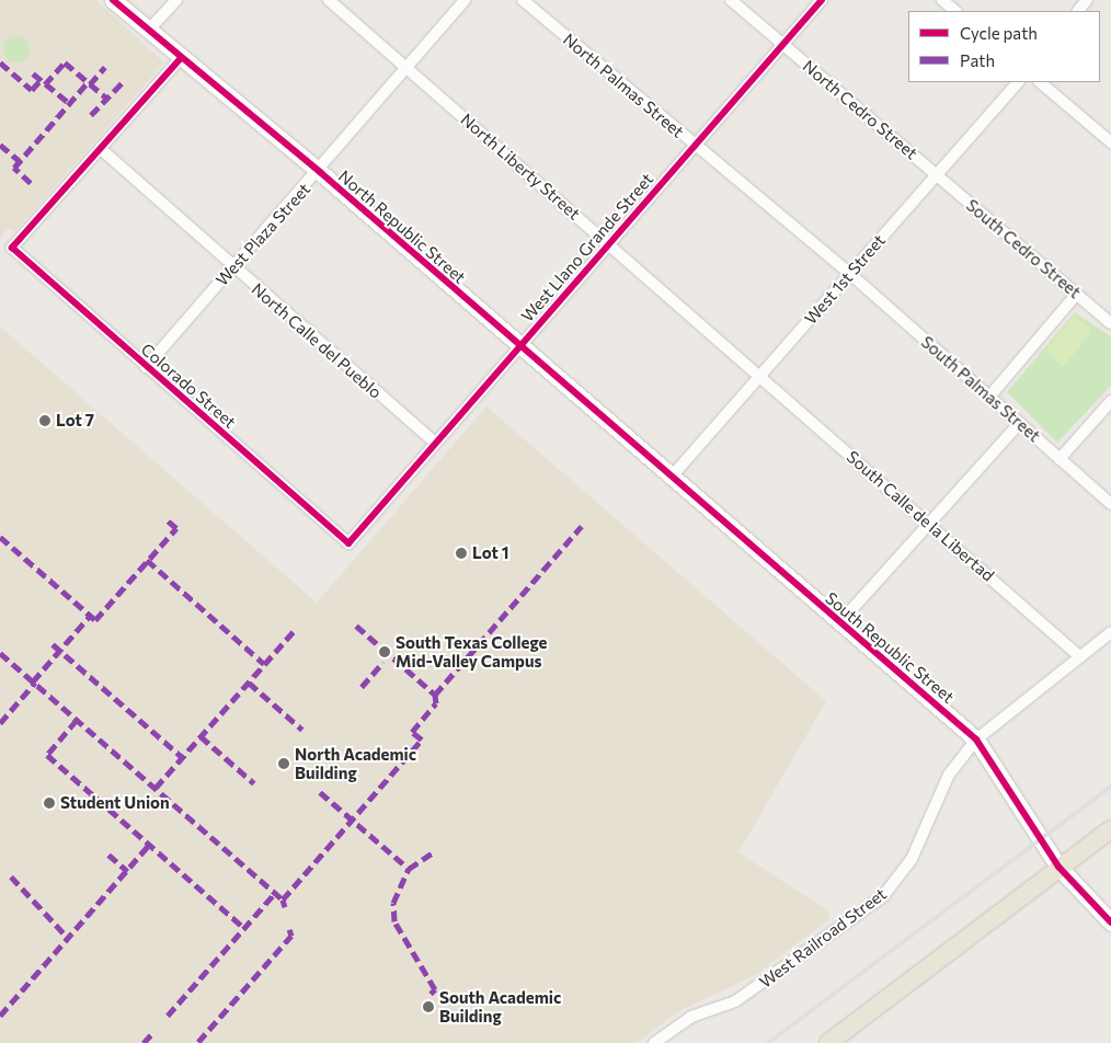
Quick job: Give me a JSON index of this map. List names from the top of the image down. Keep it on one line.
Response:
{"streets":{"street":["North Palmas Street","North Cedro Street","North Liberty Street","North Republic Street","West Plaza Street","West Llano Grande Street","South Cedro Street","West 1st Street","North Calle del Pueblo","Colorado Street","South Palmas Street","South Calle de la Libertad","South Republic Street","West Railroad Street"]},"crossings":[["North Palmas Street","West Llano Grande Street"],["North Palmas Street","West 1st Street"],["North Palmas Street","South Palmas Street"],["North Cedro Street","West Llano Grande Street"],["North Cedro Street","South Cedro Street"],["North Cedro Street","West 1st Street"],["North Liberty Street","West Plaza Street"],["North Liberty Street","West Llano Grande Street"],["North Liberty Street","West 1st Street"],["North Liberty Street","South Calle de la Libertad"],["North Republic Street","West Plaza Street"],["North Republic Street","West Llano Grande Street"],["North Republic Street","West 1st Street"],["North Republic Street","South Republic Street"],["West Plaza Street","North Calle del Pueblo"],["West Plaza Street","Colorado Street"],["West Llano Grande Street","North Calle del Pueblo"],["West Llano Grande Street","Colorado Street"],["South Cedro Street","West 1st Street"],["West 1st Street","South Palmas Street"],["West 1st Street","South Calle de la Libertad"],["West 1st Street","South Republic Street"],["North Calle del Pueblo","Colorado Street"],["South Calle de la Libertad","West Railroad Street"],["South Republic Street","West Railroad Street"]],"places":["Lot 7","Lot 1","South Texas College Mid-Valley Campus","North Academic Building","Student Union","South Academic Building"],"legend":["Cycle path","Path"]}
